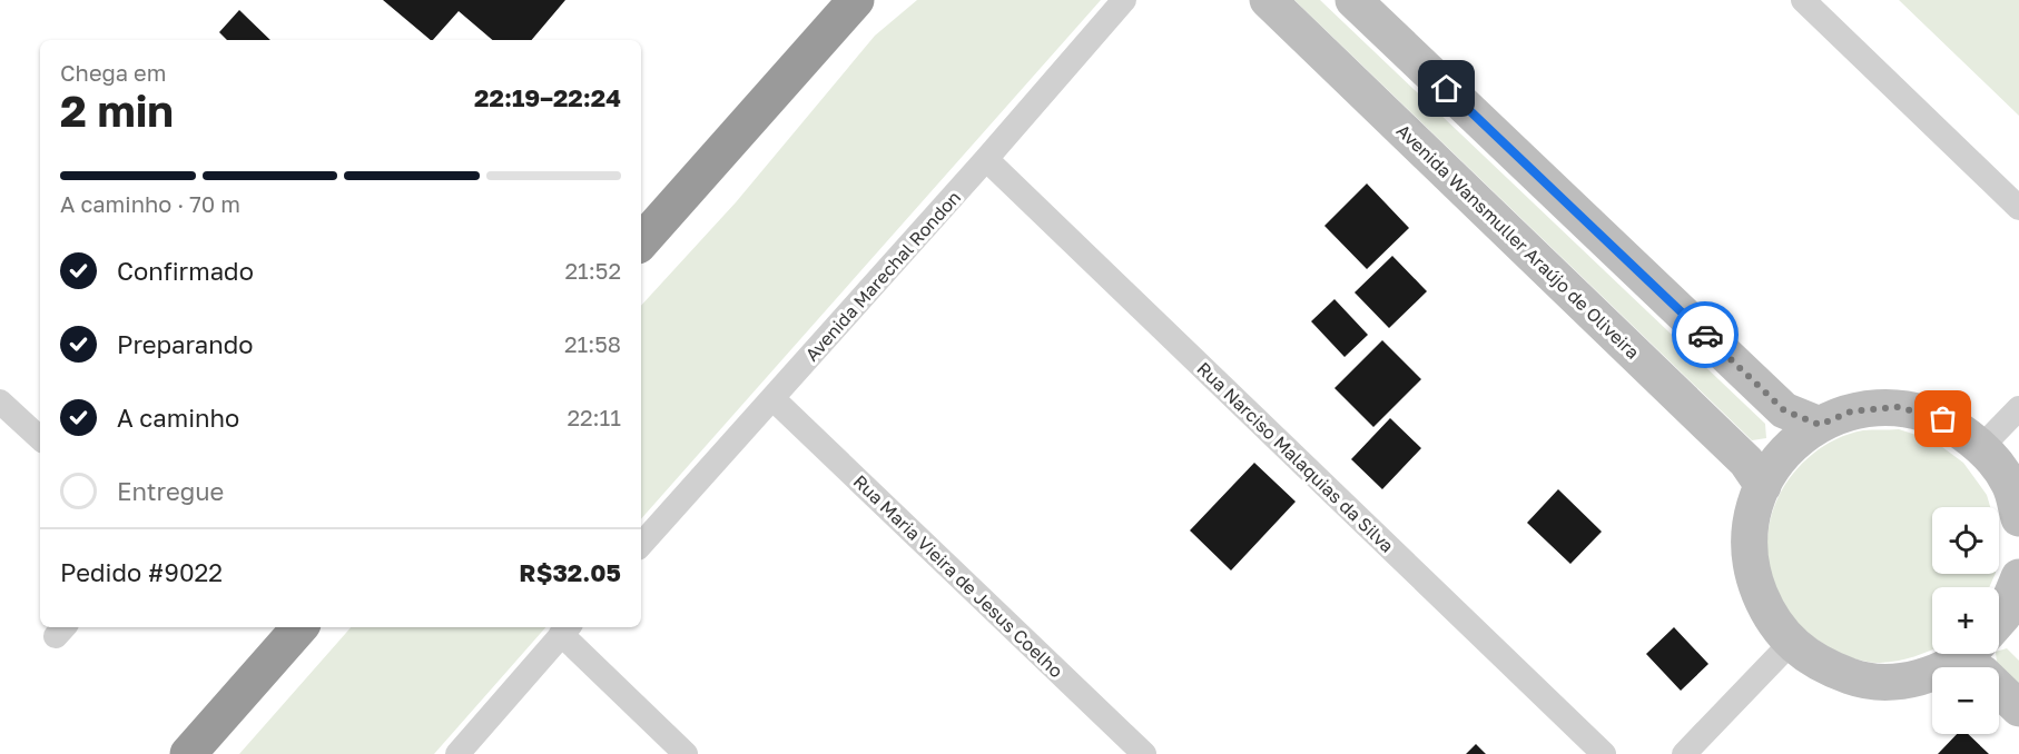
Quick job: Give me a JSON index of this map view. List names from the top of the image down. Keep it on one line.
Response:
{"streets":{"street":["Avenida Wansmuller Araújo de Oliveira","Avenida Marechal Rondon","Rua Narciso Malaquias da Silva","Rua Maria Vieira de Jesus Coelho"]},"crossings":[["Avenida Marechal Rondon","Rua Narciso Malaquias da Silva"],["Avenida Marechal Rondon","Rua Maria Vieira de Jesus Coelho"]],"page":{"heading":["2 min","Chega em","22:19–22:24"],"panel":["Pedido #9022","R$32.05"],"bar":"A caminho · 70 m","list":[["Confirmado","21:52"],["Preparando","21:58"],["A caminho","22:11"],"Entregue"],"map_buttons":["+","−"]}}
